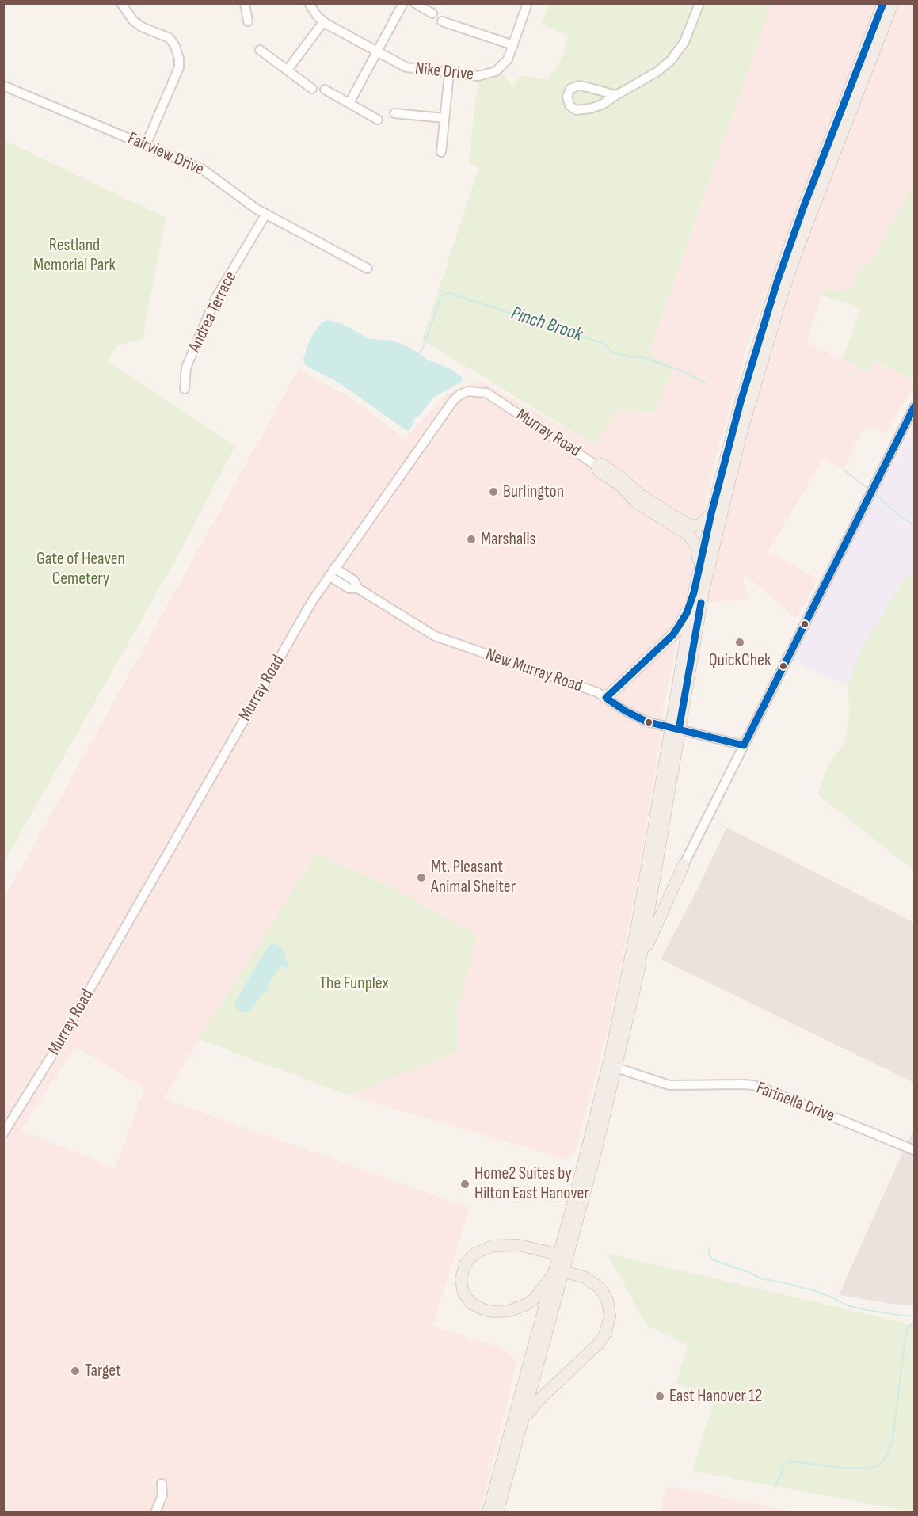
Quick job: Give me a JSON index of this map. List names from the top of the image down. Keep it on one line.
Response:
{"streets":{"street":["Nike Drive","Fairview Drive","Andrea Terrace","Murray Road","New Murray Road","Farinella Drive"]},"crossings":[["Fairview Drive","Andrea Terrace"],["Murray Road","New Murray Road"]],"water":["Pinch Brook"],"parks":["Restland Memorial Park","Gate of Heaven Cemetery","The Funplex"],"places":["Burlington","Marshalls","QuickChek","Mt. Pleasant Animal Shelter","Home2 Suites by Hilton East Hanover","Target","East Hanover 12"]}
